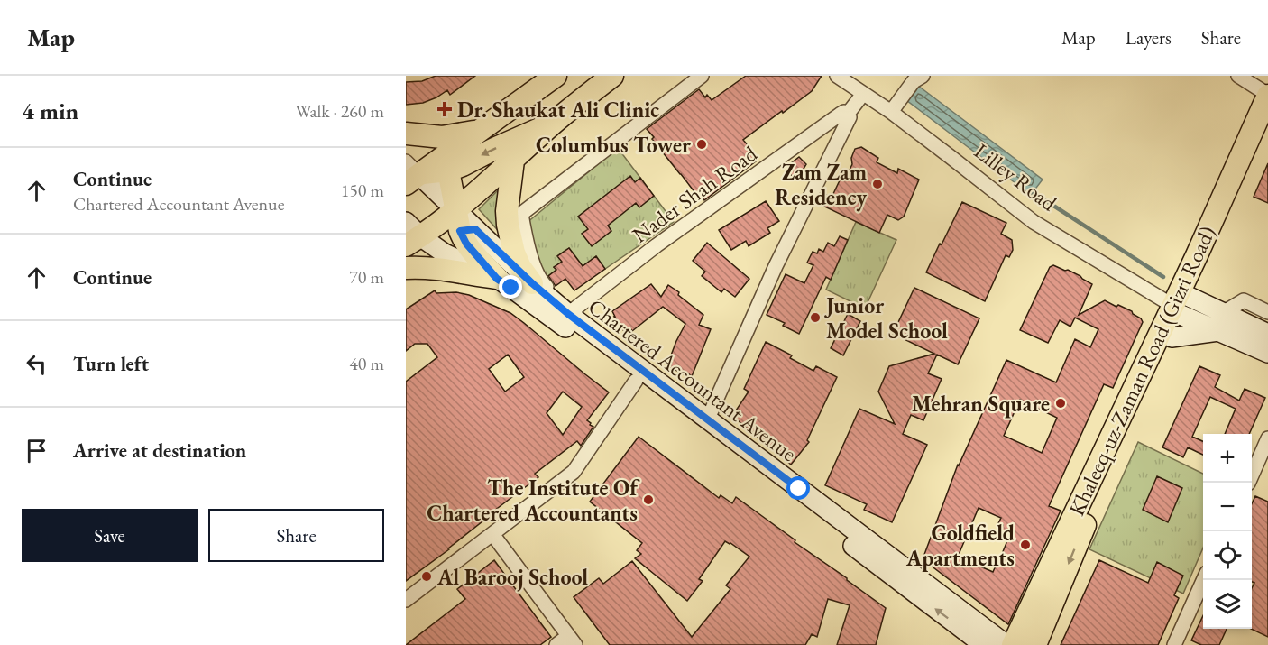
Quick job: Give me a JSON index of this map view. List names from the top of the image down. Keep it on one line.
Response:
{"streets":{"main road":["Khaleeq-uz-Zaman Road (Gizri Road)"],"street":["Lilley Road","Nader Shah Road","Chartered Accountant Avenue"]},"crossings":[["Lilley Road","Khaleeq-uz-Zaman Road (Gizri Road)"],["Nader Shah Road","Chartered Accountant Avenue"]],"places":{"health":["Dr. Shaukat Ali Clinic"],"other":["Columbus Tower","Zam Zam Residency","Junior Model School","Mehran Square","The Institute Of Chartered Accountants","Goldfield Apartments","Al Barooj School"]},"page":{"header":"Map","nav":["Map","Layers","Share"],"heading":["4 min","Walk · 260 m"],"list":[["Continue","Chartered Accountant Avenue","150 m"],["Continue","70 m"],["Turn left","40 m"],"Arrive at destination"],"map_buttons":["+","−"],"buttons":["Save","Share"]}}
